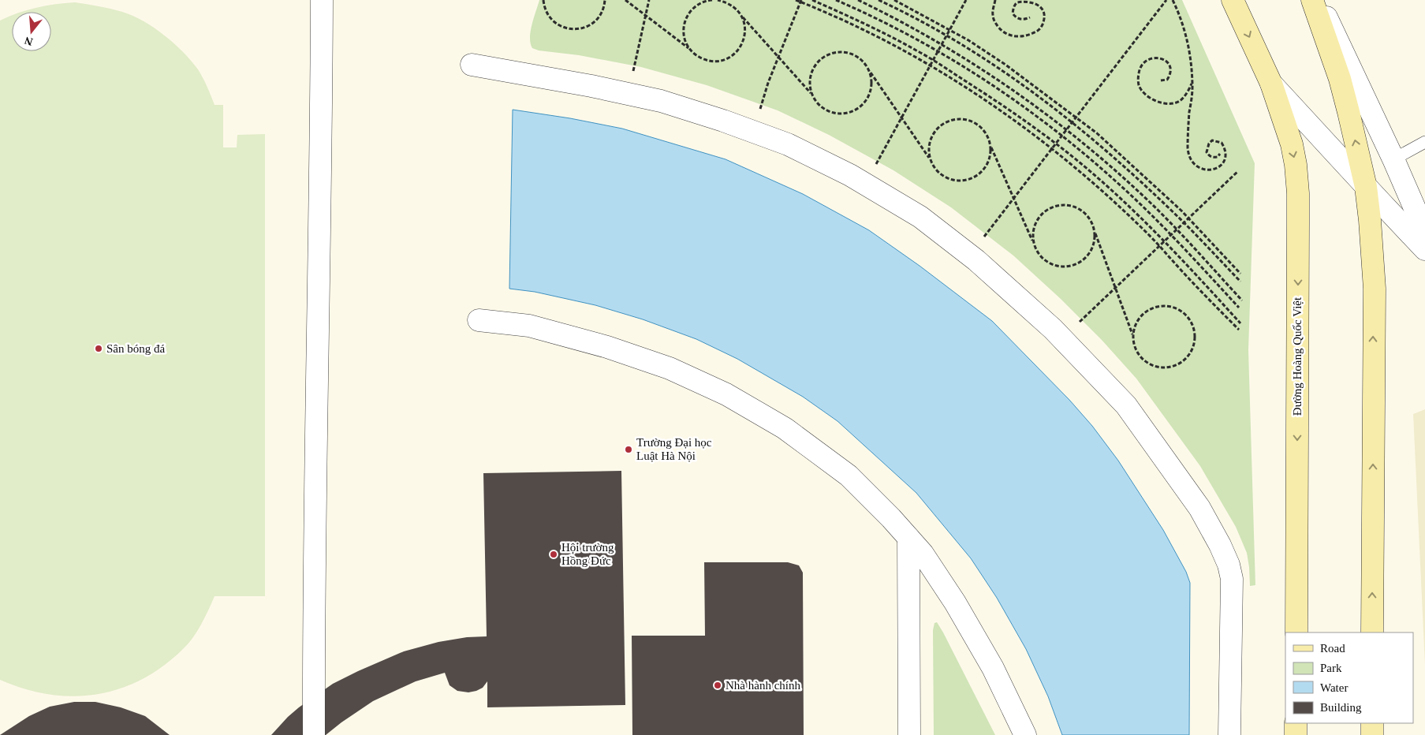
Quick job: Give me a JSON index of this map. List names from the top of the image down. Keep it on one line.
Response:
{"streets":{"main road":["Đường Hoàng Quốc Việt"]},"places":["Sân bóng đá","Trường Đại học Luật Hà Nội","Hội trường Hồng Đức","Nhà hành chính"],"legend":["Road","Park","Water","Building"],"north":"bottom"}
